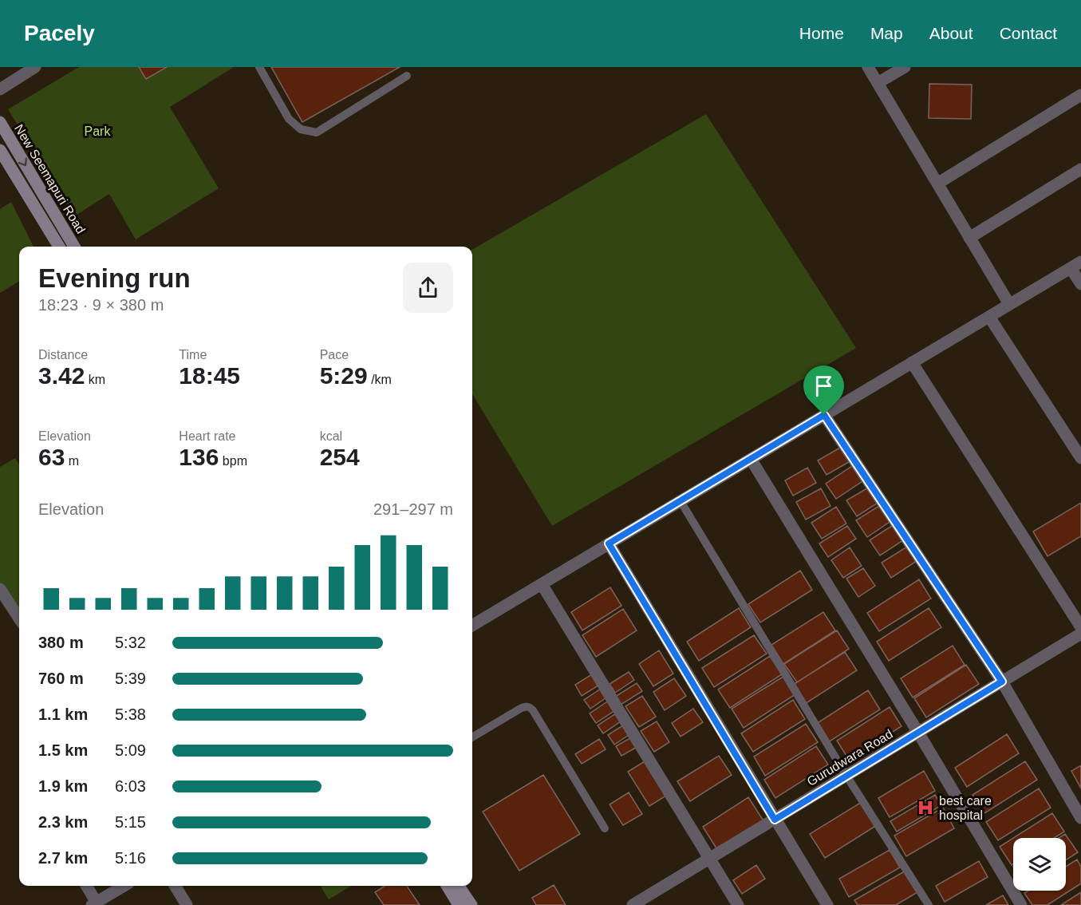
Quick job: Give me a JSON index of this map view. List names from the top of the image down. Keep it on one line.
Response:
{"streets":{"main road":["New Seemapuri Road"],"street":["Gurudwara Road"]},"parks":["Park"],"places":{"hospital":["best care hospital"]},"page":{"header":"Pacely","nav":["Home","Map","About","Contact"],"heading":["Evening run","18:23 · 9 × 380 m"],"stats":[["Distance","3.42 km"],["Time","18:45"],["Pace","5:29 /km"],["Elevation","63 m"],["Heart rate","136 bpm"],["kcal","254"]],"chart":["Elevation","291–297 m"],"list":[{"name":"380 m","note":"5:32"},{"name":"760 m","note":"5:39"},{"name":"1.1 km","note":"5:38"},{"name":"1.5 km","note":"5:09"},{"name":"1.9 km","note":"6:03"},{"name":"2.3 km","note":"5:15"},{"name":"2.7 km","note":"5:16"}]}}
